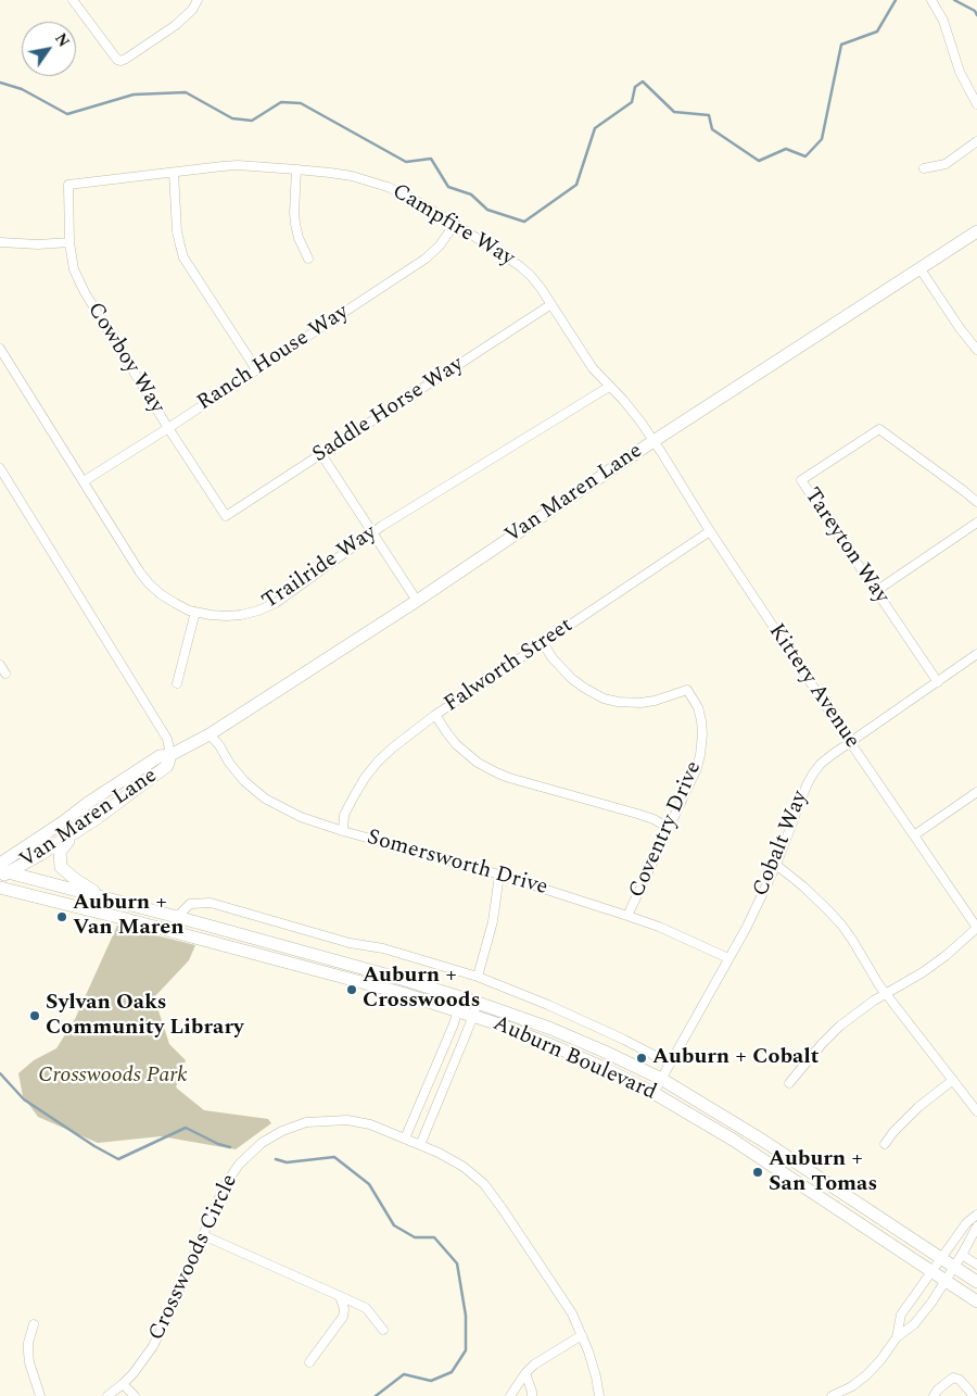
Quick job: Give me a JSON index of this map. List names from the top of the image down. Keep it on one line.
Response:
{"streets":{"main road":["Van Maren Lane","Auburn Boulevard"],"street":["Campfire Way","Cowboy Way","Ranch House Way","Saddle Horse Way","Tareyton Way","Trailride Way","Falworth Street","Kittery Avenue","Coventry Drive","Cobalt Way","Somersworth Drive","Crosswoods Circle"]},"crossings":[["Campfire Way","Cowboy Way"],["Campfire Way","Ranch House Way"],["Campfire Way","Saddle Horse Way"],["Campfire Way","Van Maren Lane"],["Campfire Way","Trailride Way"],["Campfire Way","Kittery Avenue"],["Cowboy Way","Ranch House Way"],["Cowboy Way","Saddle Horse Way"],["Ranch House Way","Trailride Way"],["Van Maren Lane","Kittery Avenue"],["Van Maren Lane","Somersworth Drive"],["Van Maren Lane","Auburn Boulevard"],["Tareyton Way","Cobalt Way"],["Falworth Street","Kittery Avenue"],["Falworth Street","Coventry Drive"],["Falworth Street","Somersworth Drive"],["Kittery Avenue","Cobalt Way"],["Coventry Drive","Somersworth Drive"],["Cobalt Way","Somersworth Drive"],["Cobalt Way","Auburn Boulevard"]],"parks":["Crosswoods Park"],"places":["Auburn + Van Maren","Auburn + Crosswoods","Sylvan Oaks Community Library","Auburn + Cobalt","Auburn + San Tomas"],"north":"top right"}
